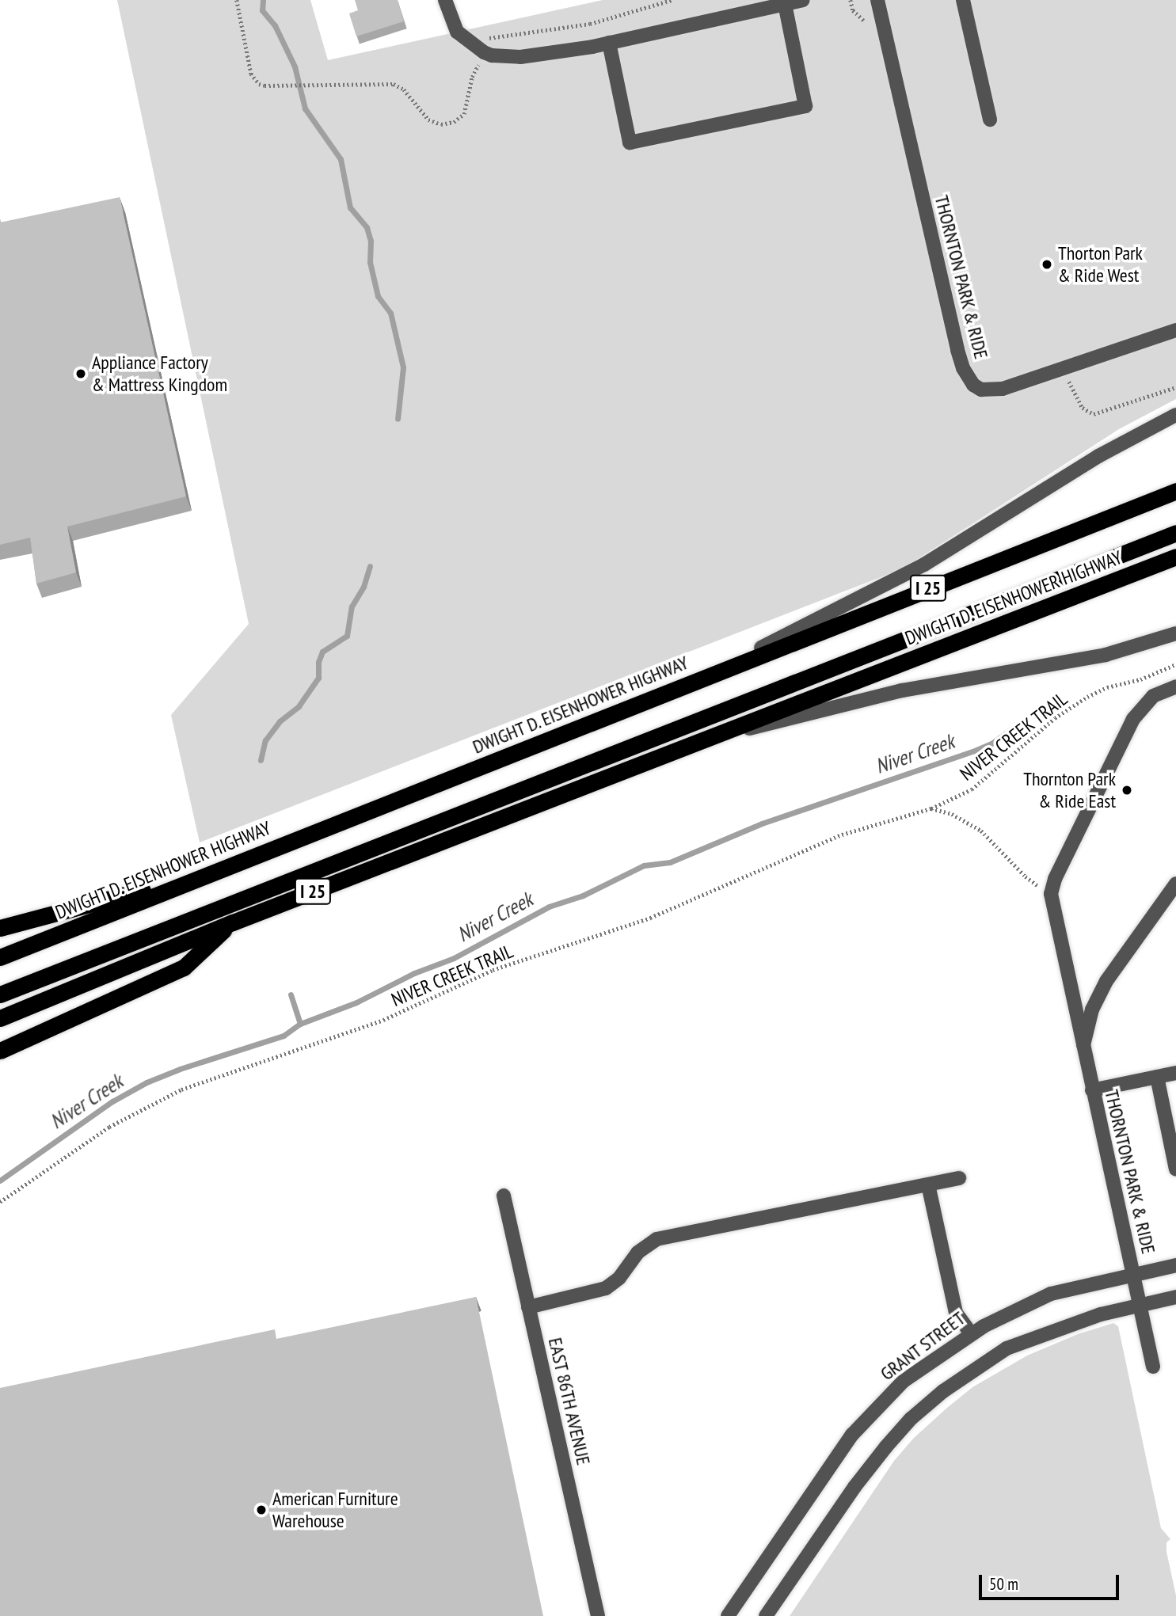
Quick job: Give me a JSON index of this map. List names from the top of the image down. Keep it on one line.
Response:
{"streets":{"highway":["I 25","DWIGHT D. EISENHOWER HIGHWAY"],"street":["THORNTON PARK & RIDE","GRANT STREET","EAST 86TH AVENUE"],"path":["NIVER CREEK TRAIL"]},"crossings":[["THORNTON PARK & RIDE","GRANT STREET"]],"water":["Niver Creek"],"places":["Thorton Park & Ride West","Appliance Factory & Mattress Kingdom","Thornton Park & Ride East","American Furniture Warehouse"],"scale_bar":"50 m"}
